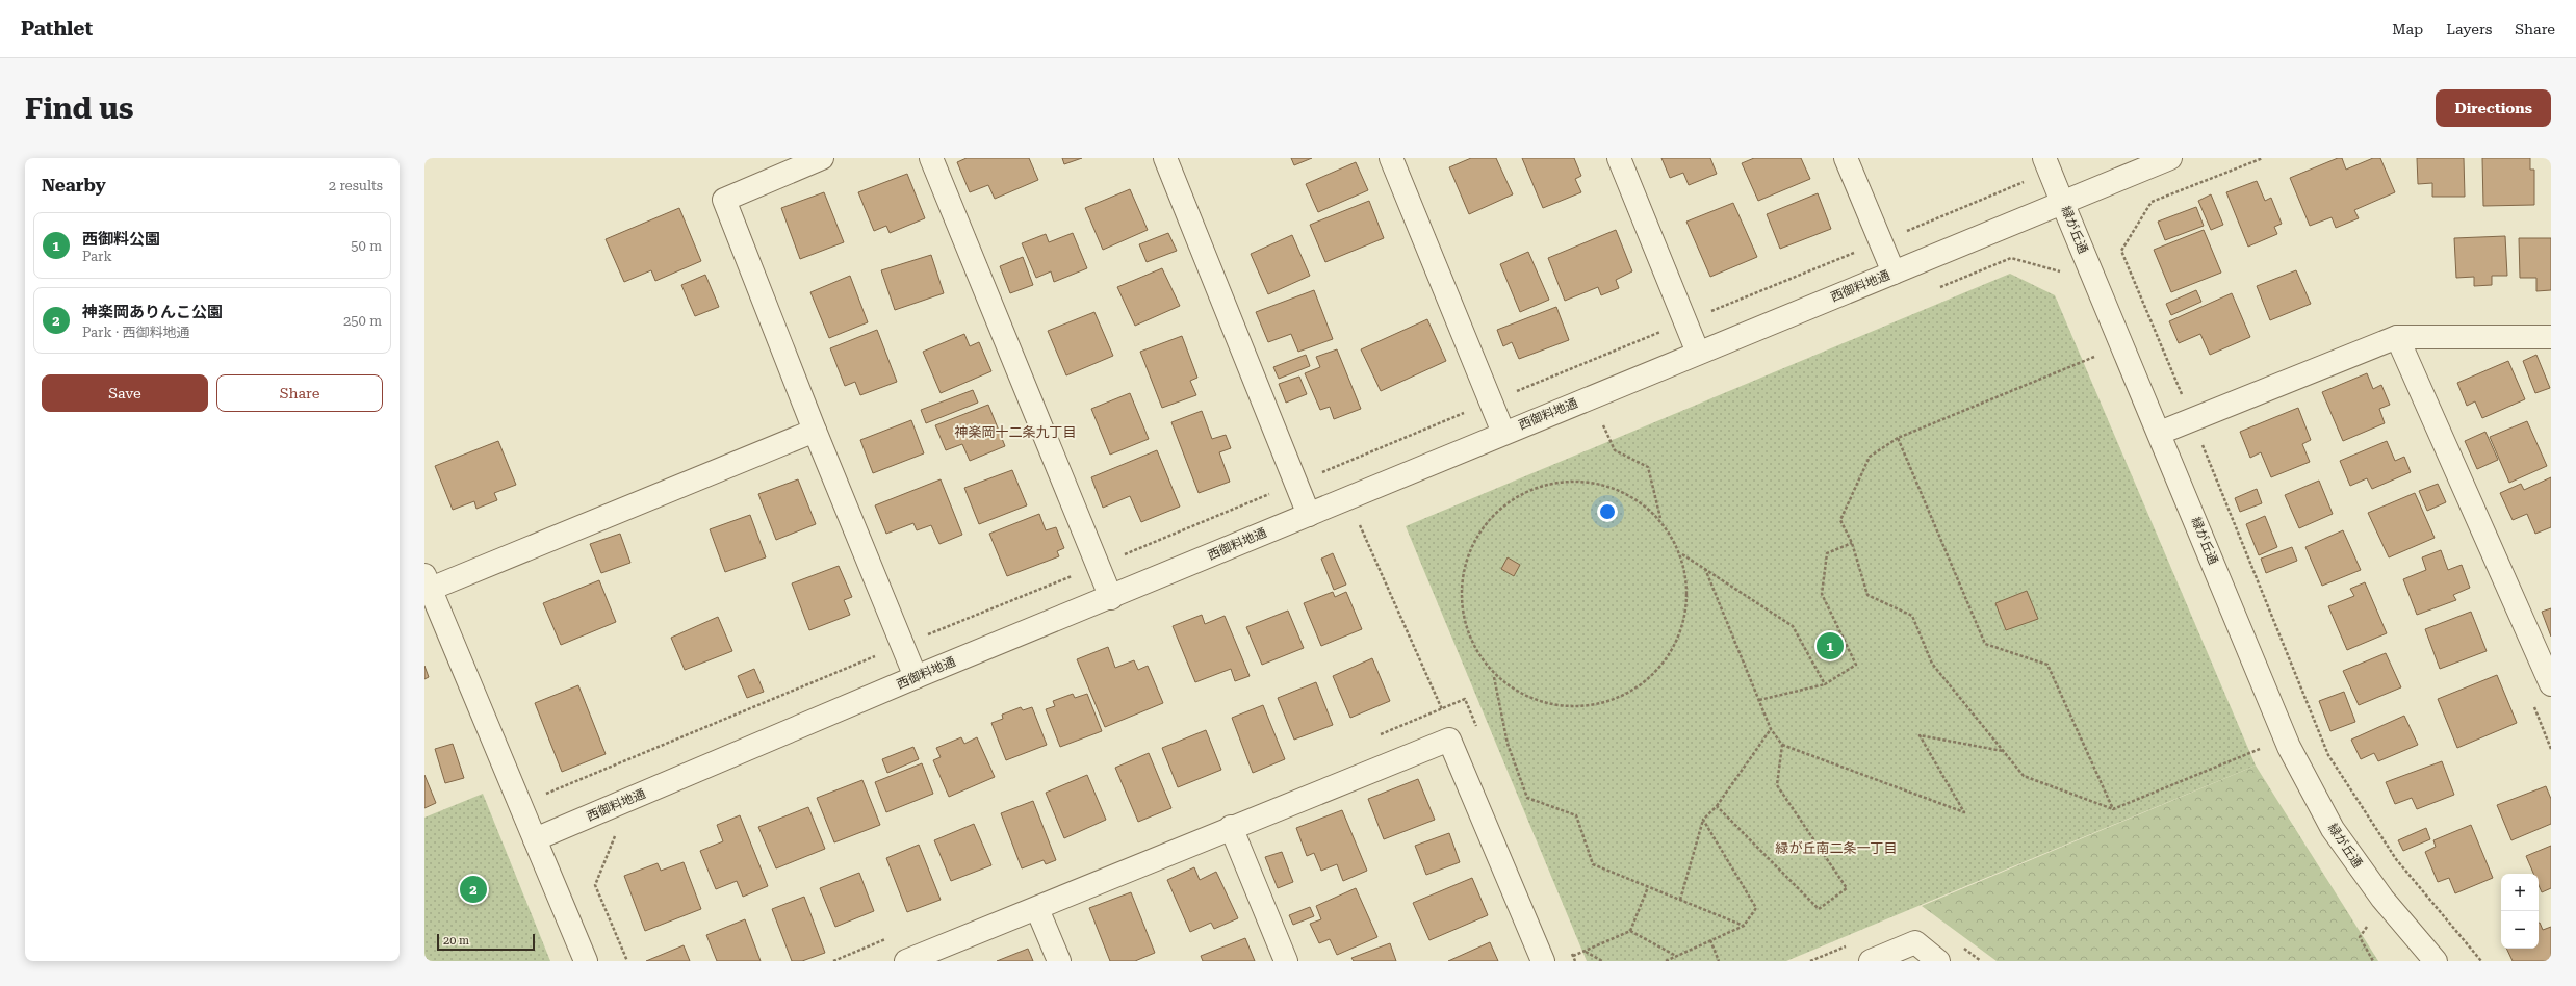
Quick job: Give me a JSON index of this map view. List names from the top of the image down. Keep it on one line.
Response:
{"streets":{"street":["緑が丘通","西御料地通"]},"crossings":[["緑が丘通","西御料地通"]],"districts":["神楽岡十二条九丁目","緑が丘南二条一丁目"],"scale_bar":"20 m","page":{"header":"Pathlet","nav":["Map","Layers","Share"],"buttons":["Directions",["Save","Share"]],"title":"Find us","heading":["Nearby","2 results"],"list":[{"mark":"1","name":"西御料公園","note":"Park","value":"50 m"},{"mark":"2","name":"神楽岡ありんこ公園","note":"Park · 西御料地通","value":"250 m"}],"pins":["1","2"],"map_buttons":["+","−"],"scale":"20 m"}}
